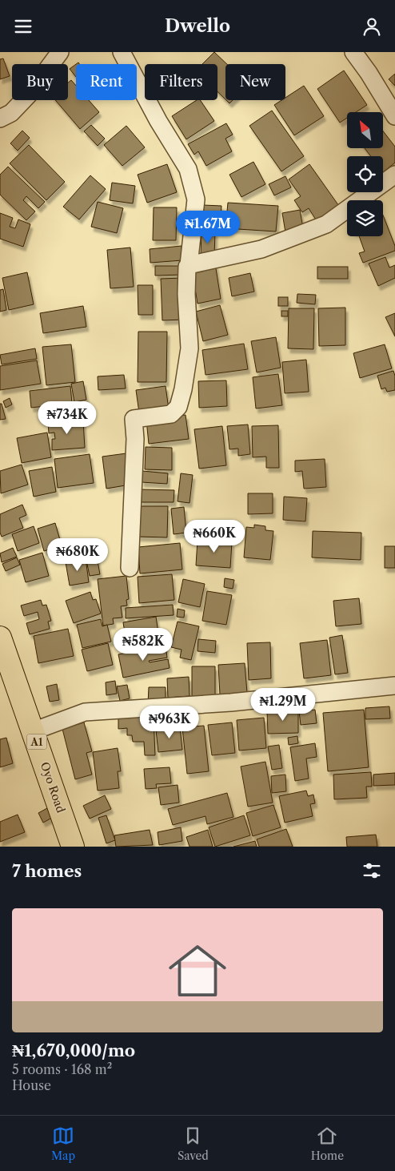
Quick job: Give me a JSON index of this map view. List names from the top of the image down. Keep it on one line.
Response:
{"streets":{"highway":["A1","Oyo Road"]},"north":"top left","page":{"header":"Dwello","chip":["Buy","Rent","Filters","New"],"price":["₦1.67M","₦734K","₦660K","₦680K","₦582K","₦1.29M","₦963K"],"heading":"7 homes","list":[{"name":"₦1,670,000/mo","note":"5 rooms · 168 m² · House"}],"tabs":["Map","Saved","Home"]}}
